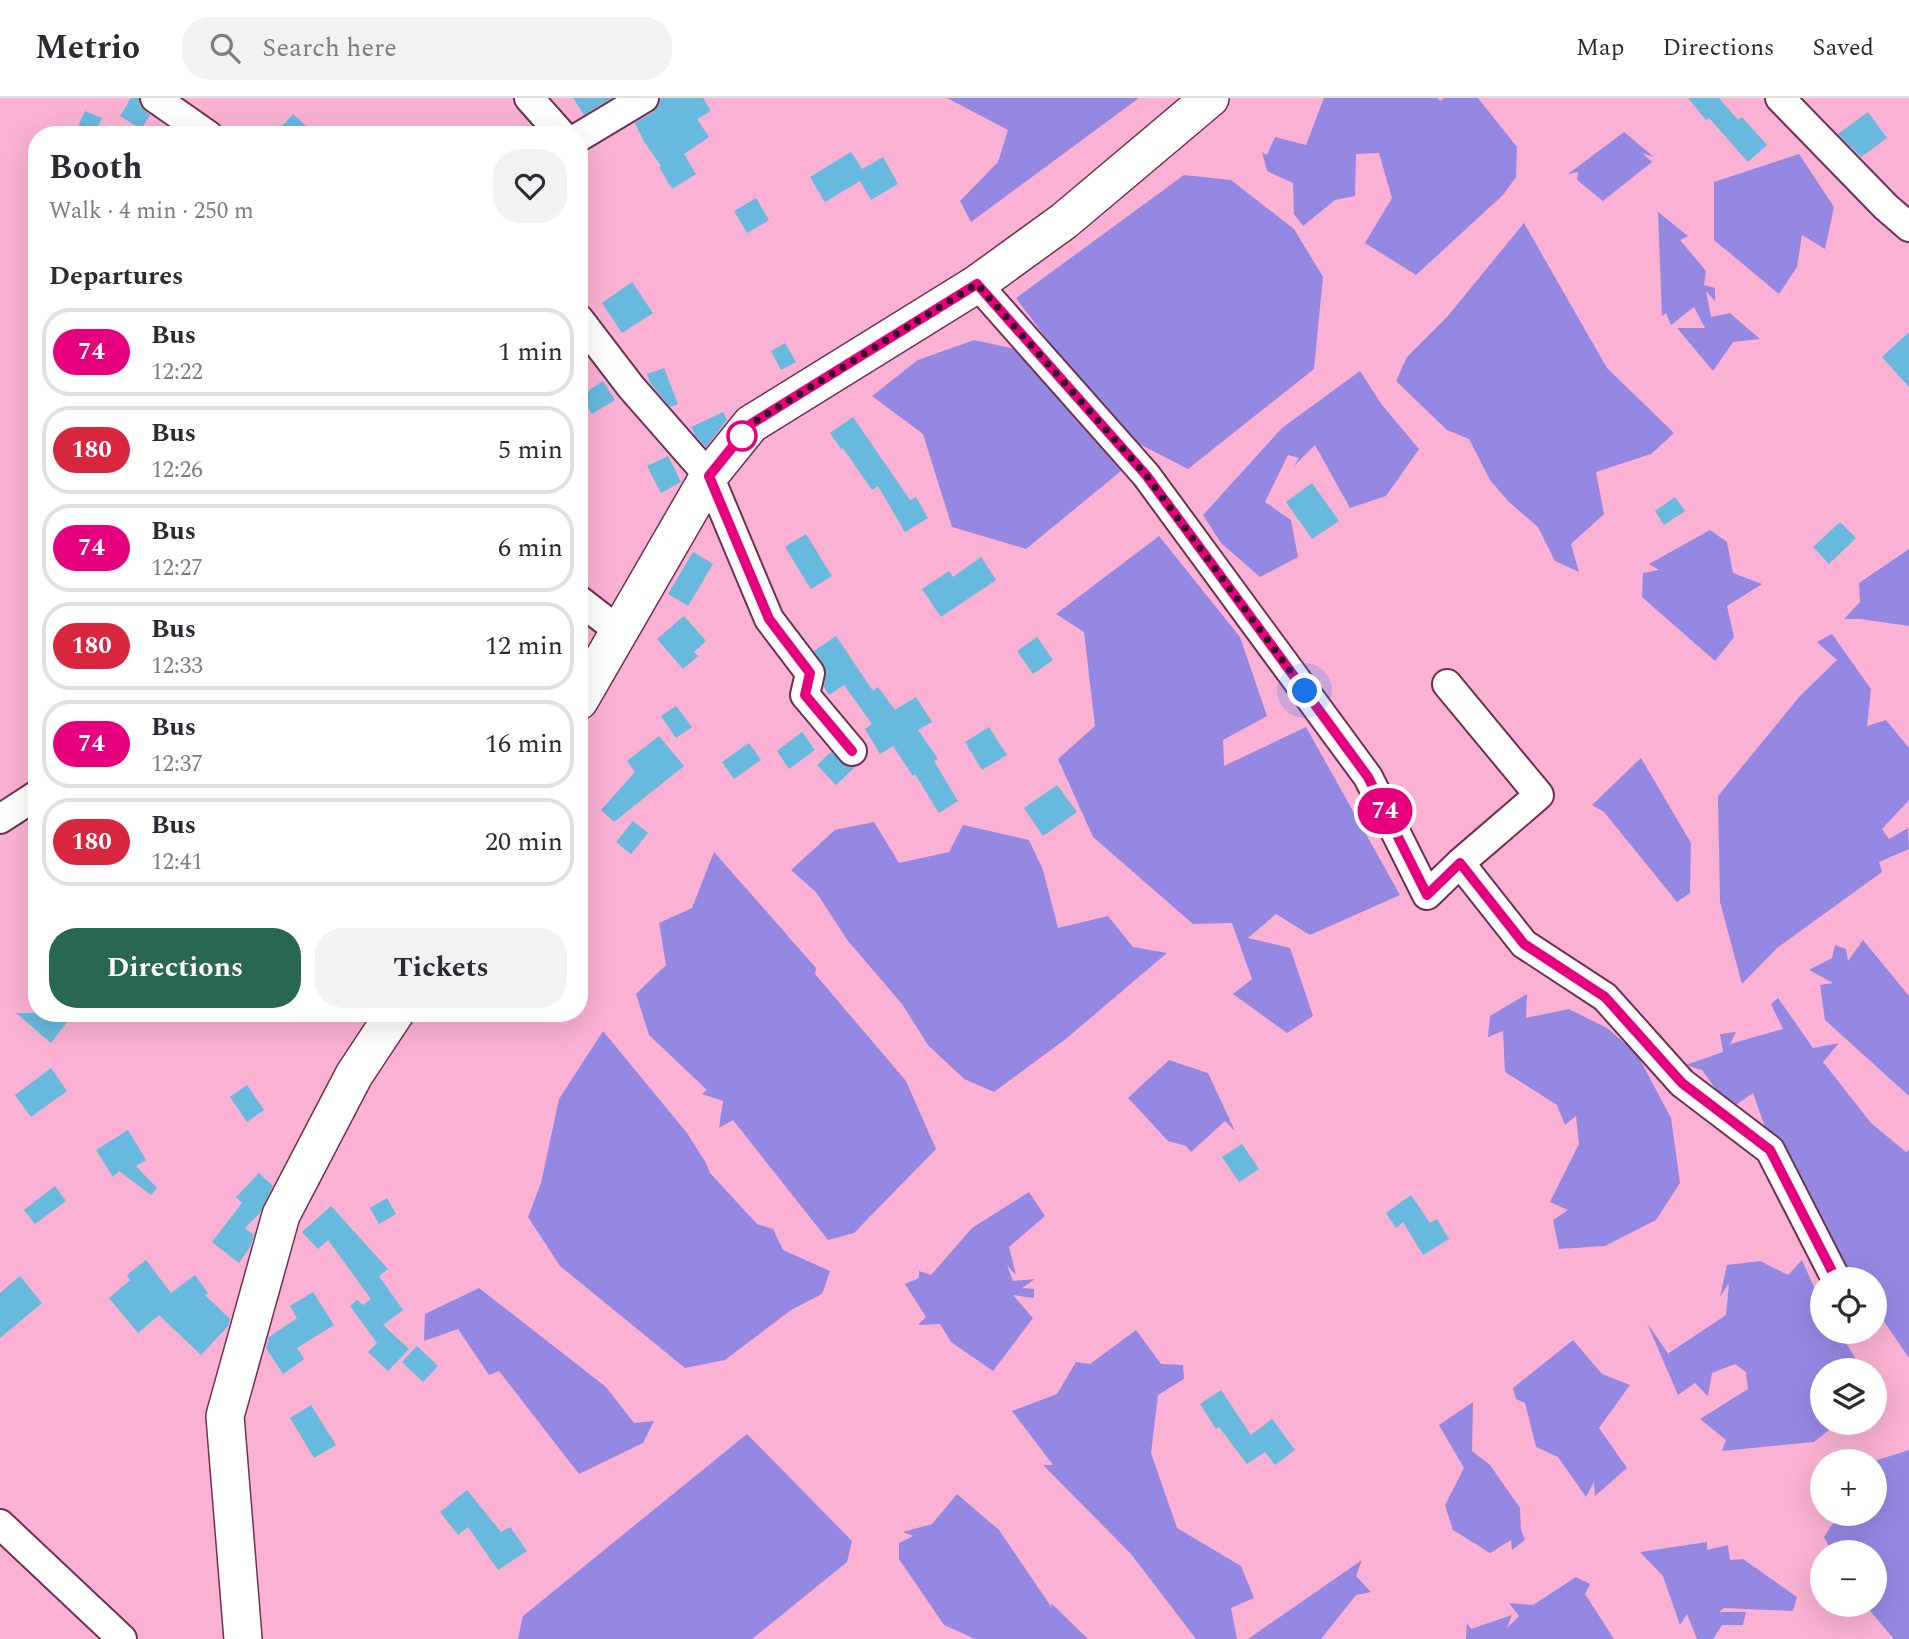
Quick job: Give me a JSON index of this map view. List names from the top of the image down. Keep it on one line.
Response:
{"lines":["bus line 74"],"page":{"header":"Metrio","search":"Search here","nav":["Map","Directions","Saved"],"on_map":"74","heading":[["Booth","Walk · 4 min · 250 m"],"Departures"],"list":[{"mark":"74","name":"Bus","note":"12:22","value":"1 min"},{"mark":"180","name":"Bus","note":"12:26","value":"5 min"},{"mark":"74","name":"Bus","note":"12:27","value":"6 min"},{"mark":"180","name":"Bus","note":"12:33","value":"12 min"},{"mark":"74","name":"Bus","note":"12:37","value":"16 min"},{"mark":"180","name":"Bus","note":"12:41","value":"20 min"}],"buttons":["Directions","Tickets"],"map_buttons":["+","−"]}}
